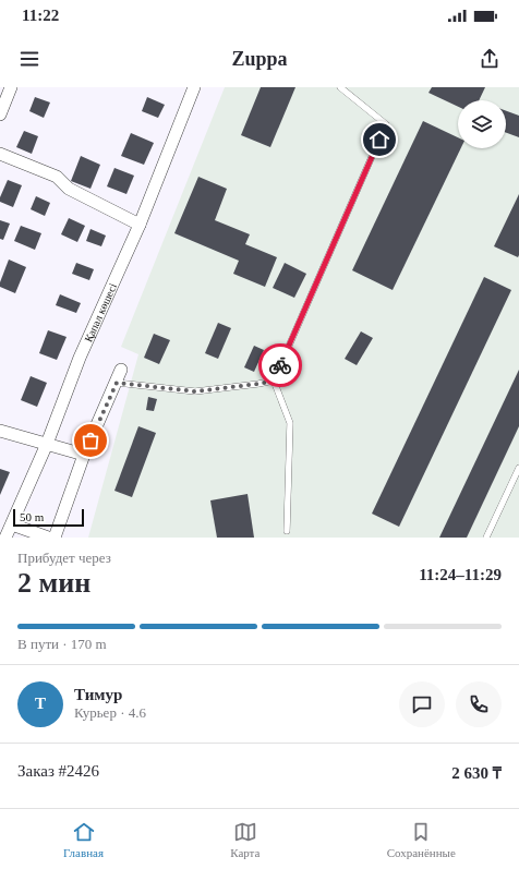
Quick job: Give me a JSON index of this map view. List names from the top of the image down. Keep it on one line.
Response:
{"streets":{"street":["Қапал көшесі"]},"scale_bar":"50 m","page":{"status":"11:22","header":"Zuppa","scale":"50 m","heading":["2 мин","Прибудет через","11:24–11:29"],"panel":["Тимур","Курьер · 4.6","Заказ #2426","2 630 ₸"],"bar":"В пути · 170 m","round":"Т","tabs":["Главная","Карта","Сохранённые"]}}
